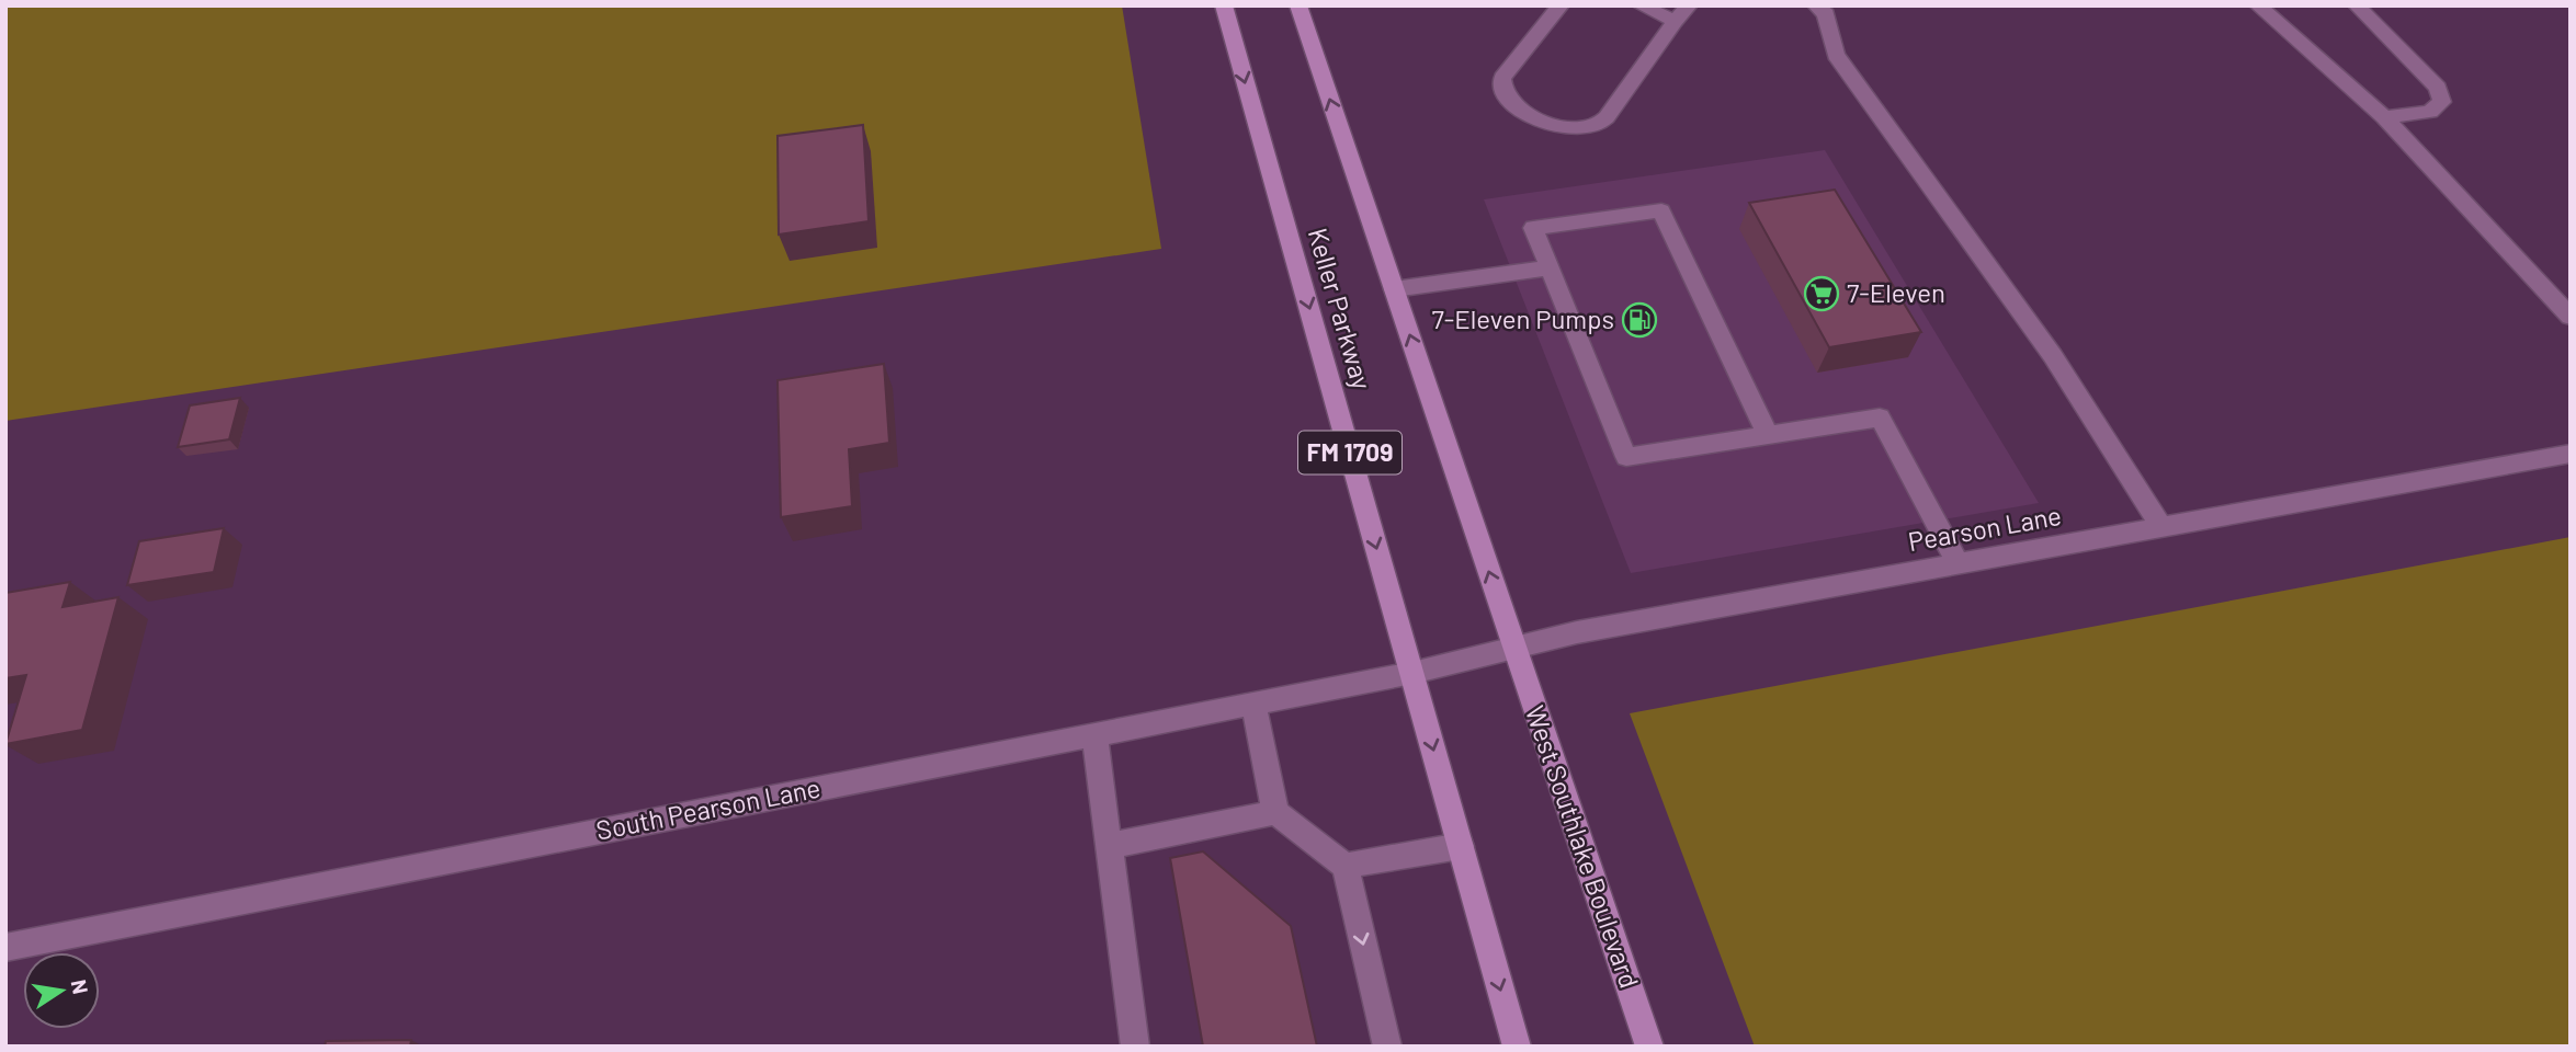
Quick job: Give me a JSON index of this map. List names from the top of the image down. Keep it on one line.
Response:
{"streets":{"main road":["Keller Parkway","FM 1709","West Southlake Boulevard"],"street":["Pearson Lane","South Pearson Lane"]},"crossings":[["Keller Parkway","FM 1709"],["Keller Parkway","Pearson Lane"],["Keller Parkway","South Pearson Lane"],["Keller Parkway","West Southlake Boulevard"],["FM 1709","Pearson Lane"],["FM 1709","South Pearson Lane"],["Pearson Lane","South Pearson Lane"],["Pearson Lane","West Southlake Boulevard"]],"places":{"supermarket":["7-Eleven"],"fuel station":["7-Eleven Pumps"]},"north":"right"}
